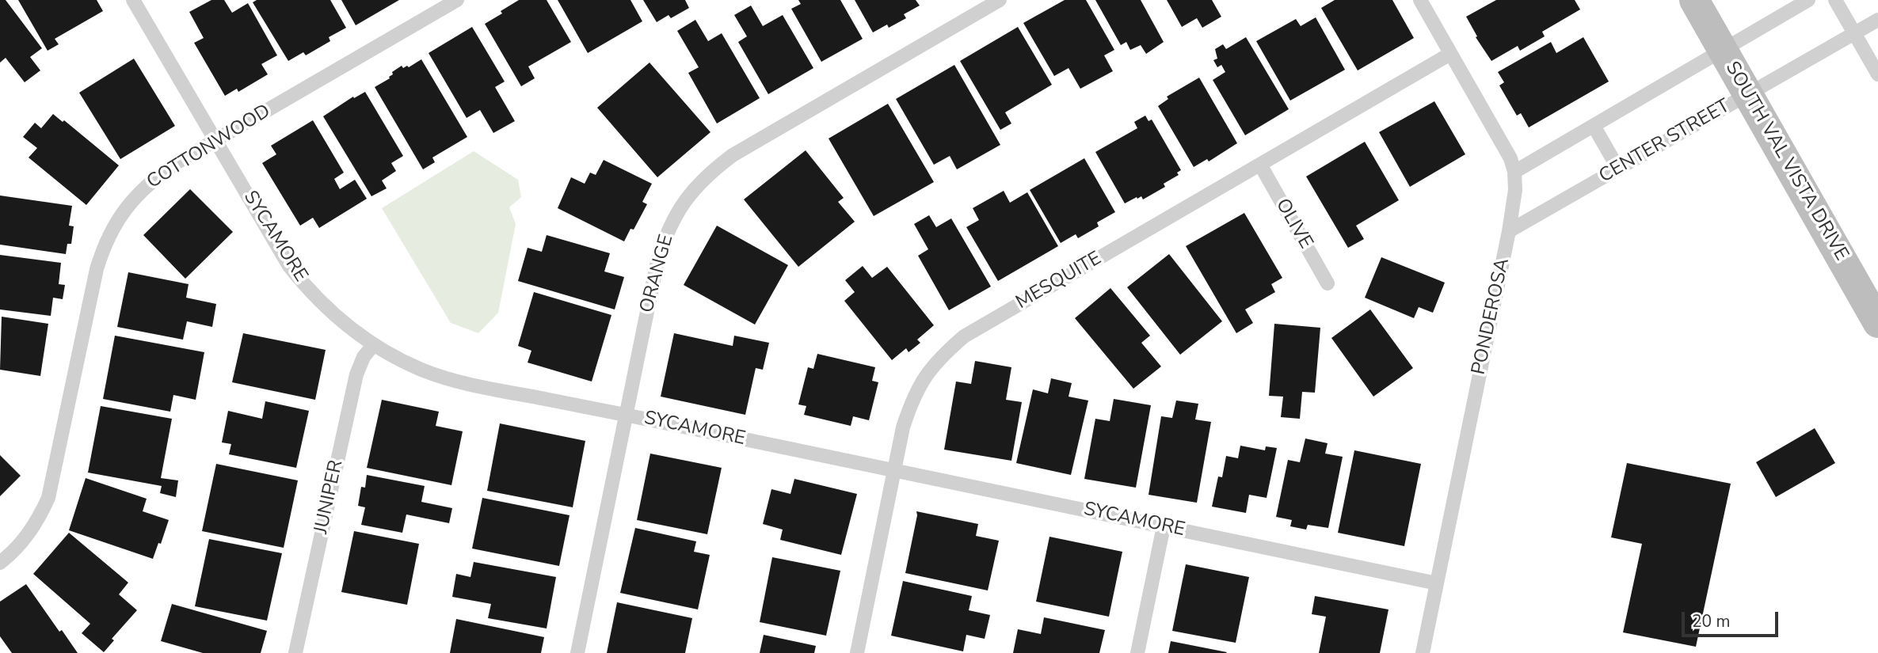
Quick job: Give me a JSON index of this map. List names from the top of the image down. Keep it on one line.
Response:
{"streets":{"main road":["SOUTH VAL VISTA DRIVE"],"lane":["CENTER STREET","COTTONWOOD","OLIVE","SYCAMORE","ORANGE","MESQUITE","PONDEROSA","JUNIPER"]},"crossings":[["CENTER STREET","SOUTH VAL VISTA DRIVE"],["CENTER STREET","PONDEROSA"],["COTTONWOOD","SYCAMORE"],["OLIVE","MESQUITE"],["SYCAMORE","ORANGE"],["SYCAMORE","MESQUITE"],["SYCAMORE","PONDEROSA"],["SYCAMORE","JUNIPER"],["MESQUITE","PONDEROSA"]],"scale_bar":"20 m"}
